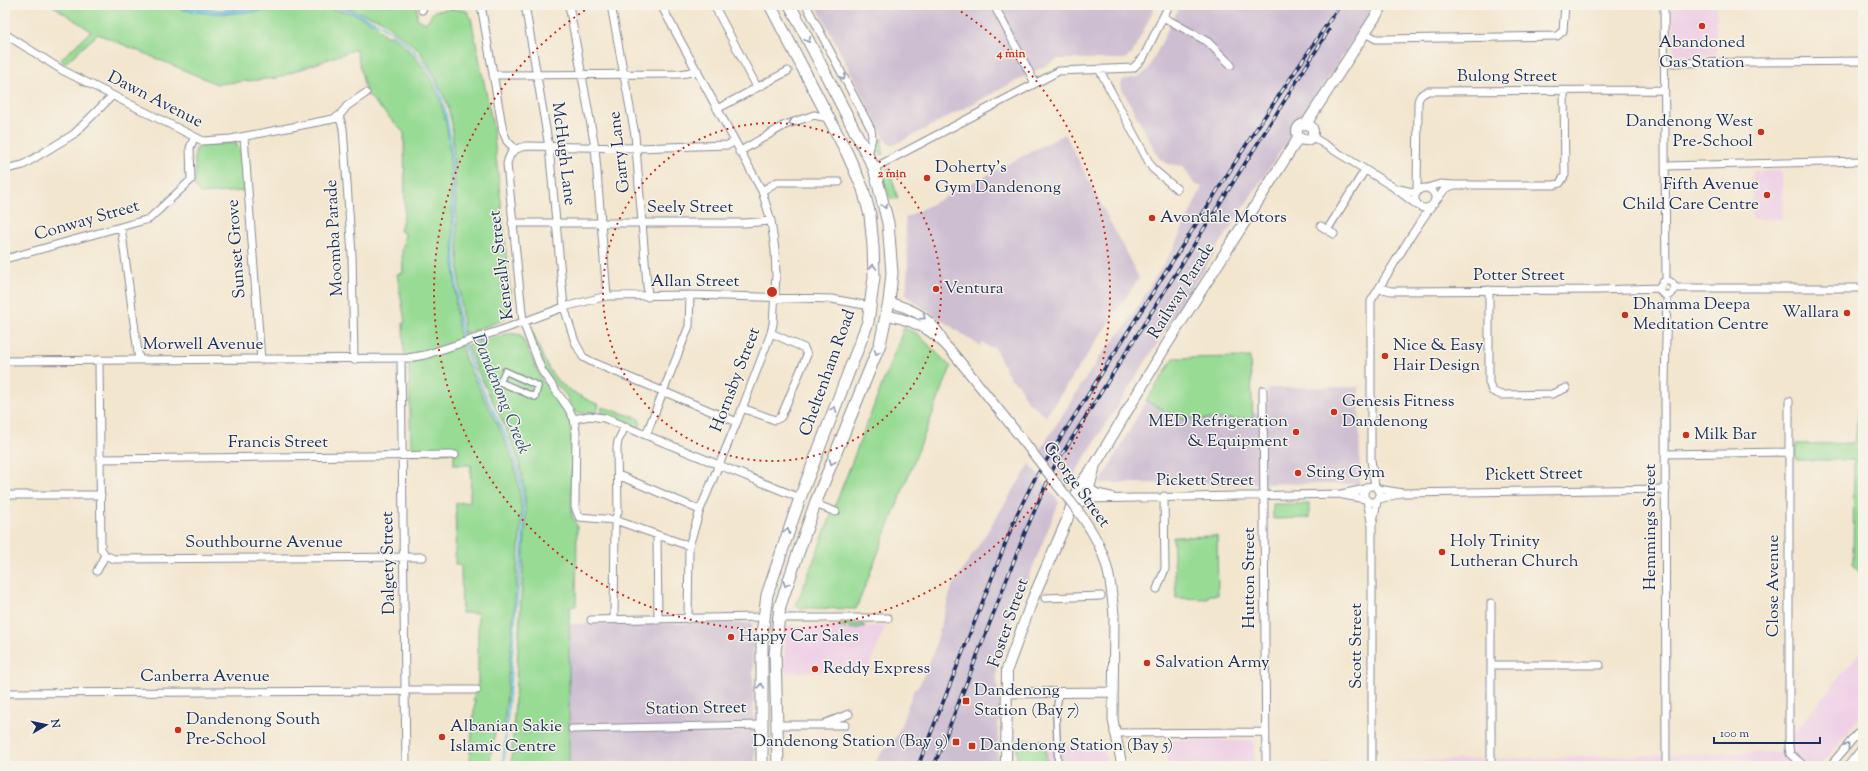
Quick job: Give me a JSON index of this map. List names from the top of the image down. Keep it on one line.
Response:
{"streets":{"main road":["Railway Parade","Cheltenham Road","Foster Street","Station Street"],"street":["Bulong Street","Dawn Avenue","Garry Lane","McHugh Lane","Seely Street","Conway Street","Moomba Parade","Sunset Grove","Keneally Street","Potter Street","Allan Street","Morwell Avenue","Hornsby Street","Francis Street","Pickett Street","George Street","Hemmings Street","Southbourne Avenue","Dalgety Street","Hutton Street","Close Avenue","Scott Street","Canberra Avenue"]},"crossings":[["Dawn Avenue","Conway Street"],["Dawn Avenue","Moomba Parade"],["Dawn Avenue","Sunset Grove"],["Garry Lane","Seely Street"],["Garry Lane","Allan Street"],["McHugh Lane","Seely Street"],["McHugh Lane","Allan Street"],["McHugh Lane","Hornsby Street"],["Seely Street","Keneally Street"],["Seely Street","Hornsby Street"],["Moomba Parade","Morwell Avenue"],["Sunset Grove","Morwell Avenue"],["Keneally Street","Allan Street"],["Potter Street","Hemmings Street"],["Allan Street","Morwell Avenue"],["Allan Street","Cheltenham Road"],["Allan Street","Hornsby Street"],["Railway Parade","Pickett Street"],["Railway Parade","Foster Street"],["Morwell Avenue","Dalgety Street"],["Cheltenham Road","George Street"],["Cheltenham Road","Station Street"],["Francis Street","Dalgety Street"],["Pickett Street","Hemmings Street"],["Pickett Street","Hutton Street"],["Pickett Street","Foster Street"],["Pickett Street","Scott Street"],["Southbourne Avenue","Dalgety Street"],["Dalgety Street","Canberra Avenue"]],"water":["Dandenong Creek"],"places":{"other":["Abandoned Gas Station","Dandenong West Pre-School","Doherty's Gym Dandenong","Fifth Avenue Child Care Centre","Avondale Motors","Ventura","Wallara","Dhamma Deepa Meditation Centre","Nice & Easy Hair Design","Genesis Fitness Dandenong","MED Refrigeration & Equipment","Milk Bar","Sting Gym","Holy Trinity Lutheran Church","Happy Car Sales","Salvation Army","Reddy Express","Dandenong South Pre-School","Albanian Sakie Islamic Centre"],"transit":["Dandenong Station (Bay 7)","Dandenong Station (Bay 9)","Dandenong Station (Bay 5)"]},"scale_bar":"100 m","north":"right","rings":["4 min","2 min"]}
